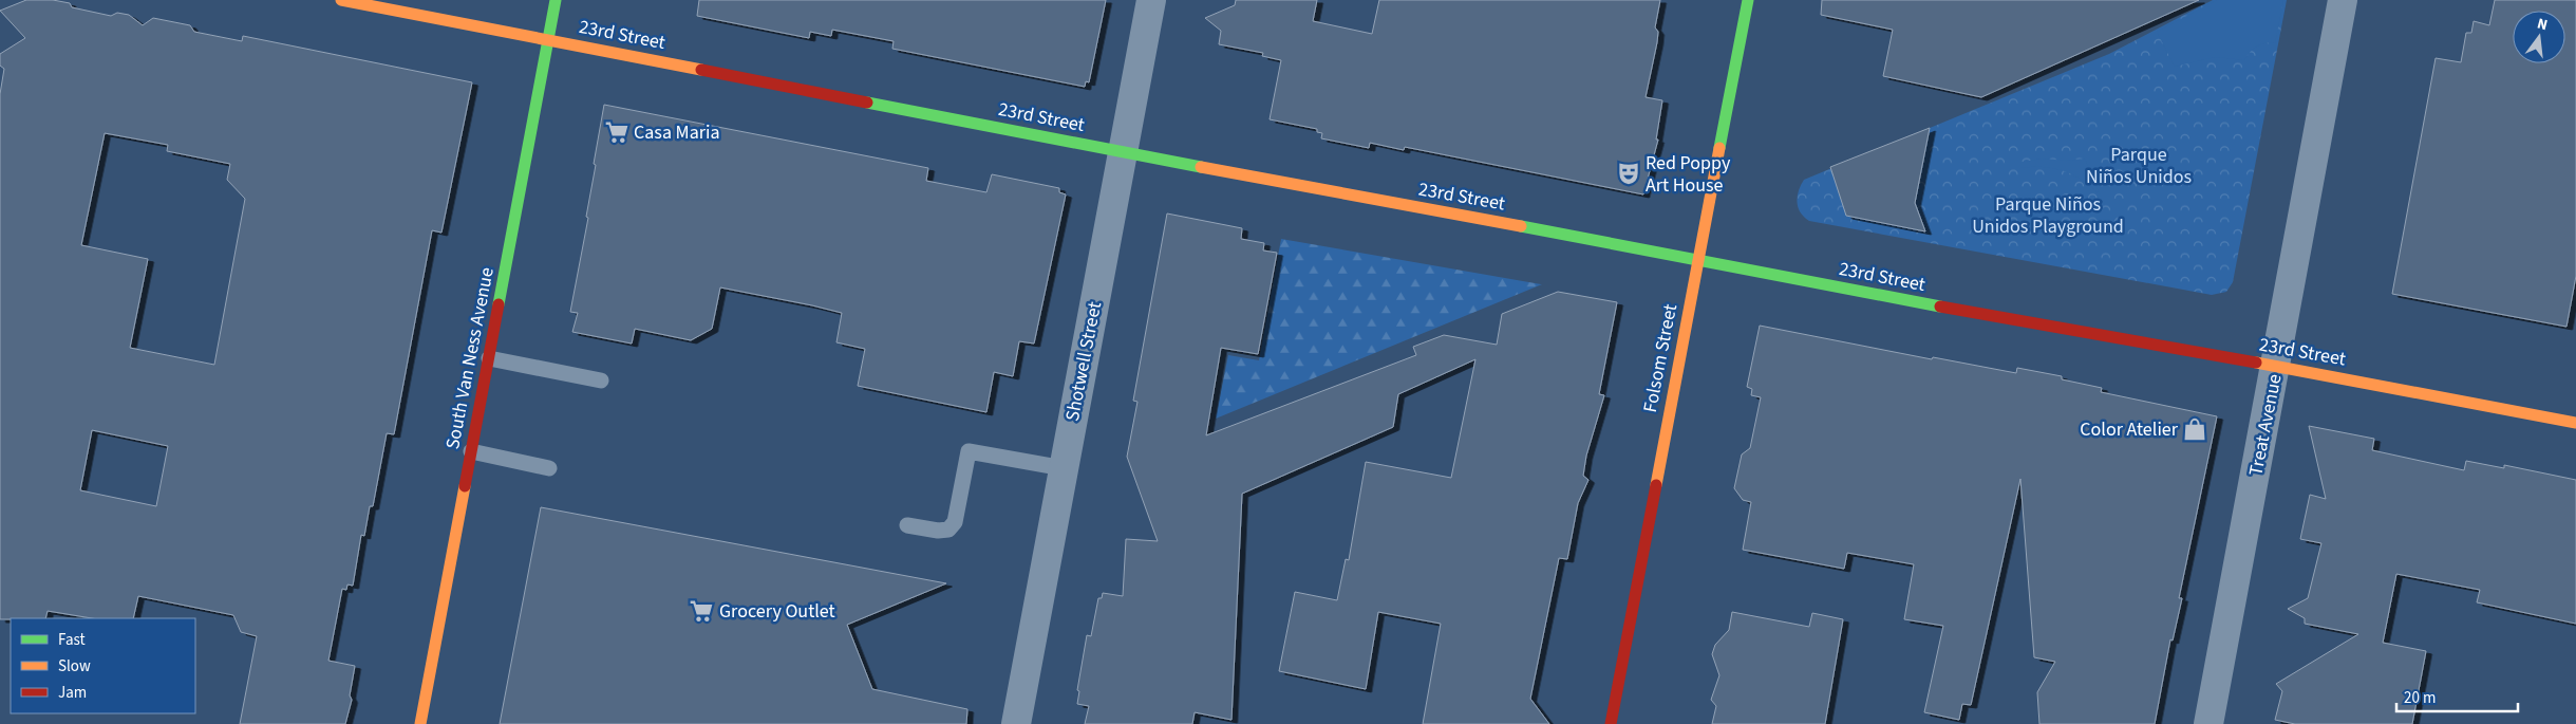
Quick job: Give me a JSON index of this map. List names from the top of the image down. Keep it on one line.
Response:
{"streets":{"street":["23rd Street","South Van Ness Avenue","Folsom Street","Shotwell Street","Treat Avenue"]},"crossings":[["23rd Street","South Van Ness Avenue"],["23rd Street","Folsom Street"],["23rd Street","Shotwell Street"],["23rd Street","Treat Avenue"]],"parks":["Parque Niños Unidos","Parque Niños Unidos Playground"],"places":{"supermarket":["Casa Maria","Grocery Outlet"],"theatre":["Red Poppy Art House"],"shop":["Color Atelier"]},"legend":["Fast","Slow","Jam"],"scale_bar":"20 m","north":"top"}
